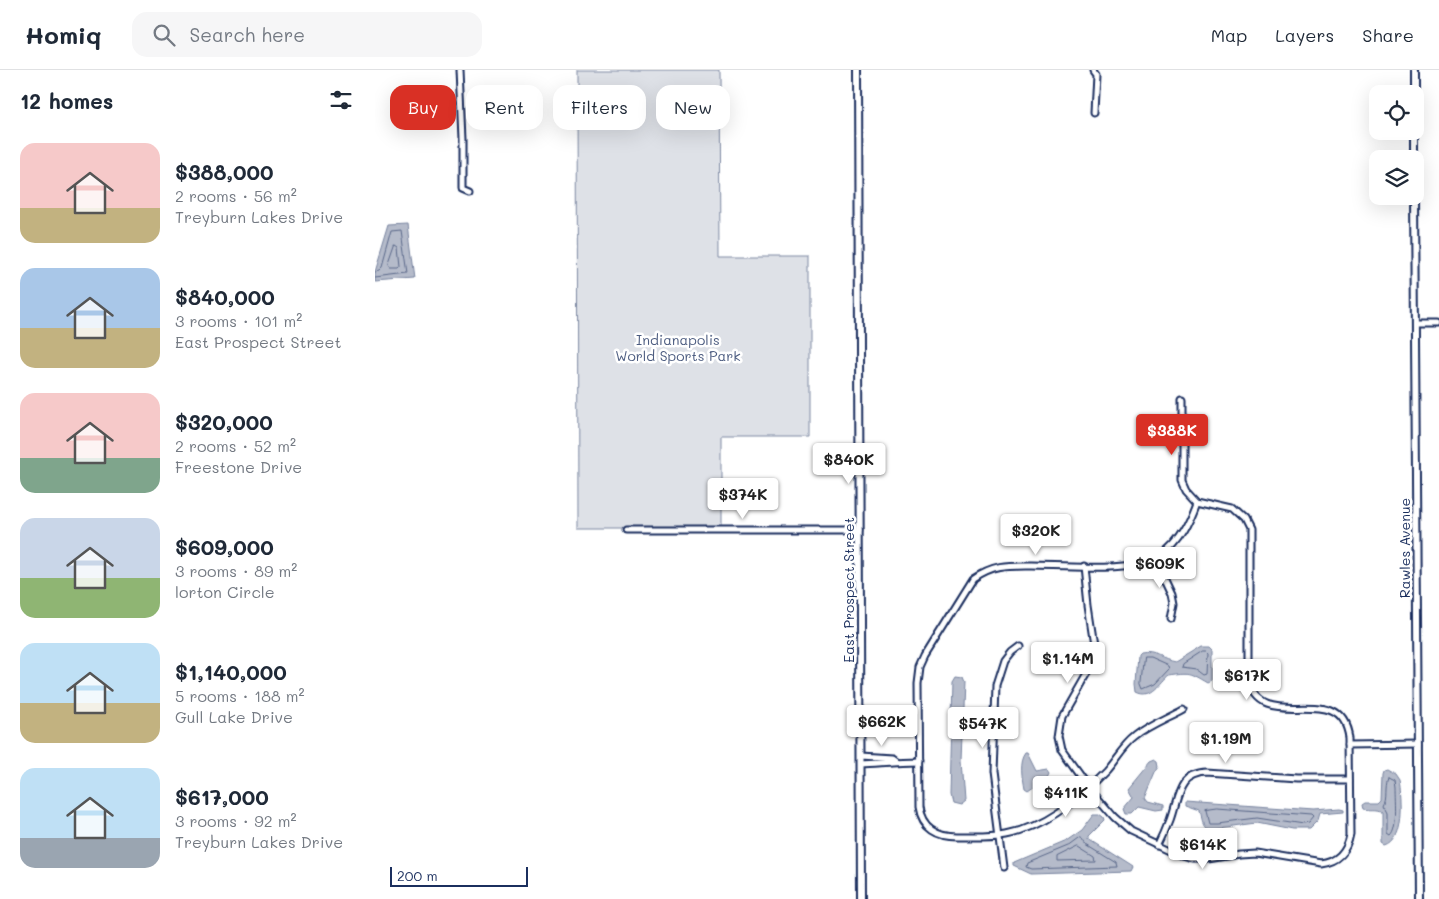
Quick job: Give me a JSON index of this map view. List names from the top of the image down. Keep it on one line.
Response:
{"streets":{"street":["Rawles Avenue","East Prospect Street"]},"parks":["Indianapolis World Sports Park"],"scale_bar":"200 m","page":{"header":"Homiq","search":"Search here","nav":["Map","Layers","Share"],"heading":"12 homes","chip":["Buy","Rent","Filters","New"],"list":[{"name":"$388,000","note":"2 rooms · 56 m² · Treyburn Lakes Drive"},{"name":"$840,000","note":"3 rooms · 101 m² · East Prospect Street"},{"name":"$320,000","note":"2 rooms · 52 m² · Freestone Drive"},{"name":"$609,000","note":"3 rooms · 89 m² · lorton Circle"},{"name":"$1,140,000","note":"5 rooms · 188 m² · Gull Lake Drive"},{"name":"$617,000","note":"3 rooms · 92 m² · Treyburn Lakes Drive"}],"price":["$388K","$840K","$374K","$320K","$609K","$1.14M","$617K","$662K","$547K","$1.19M","$411K","$614K"],"scale":"200 m"}}
